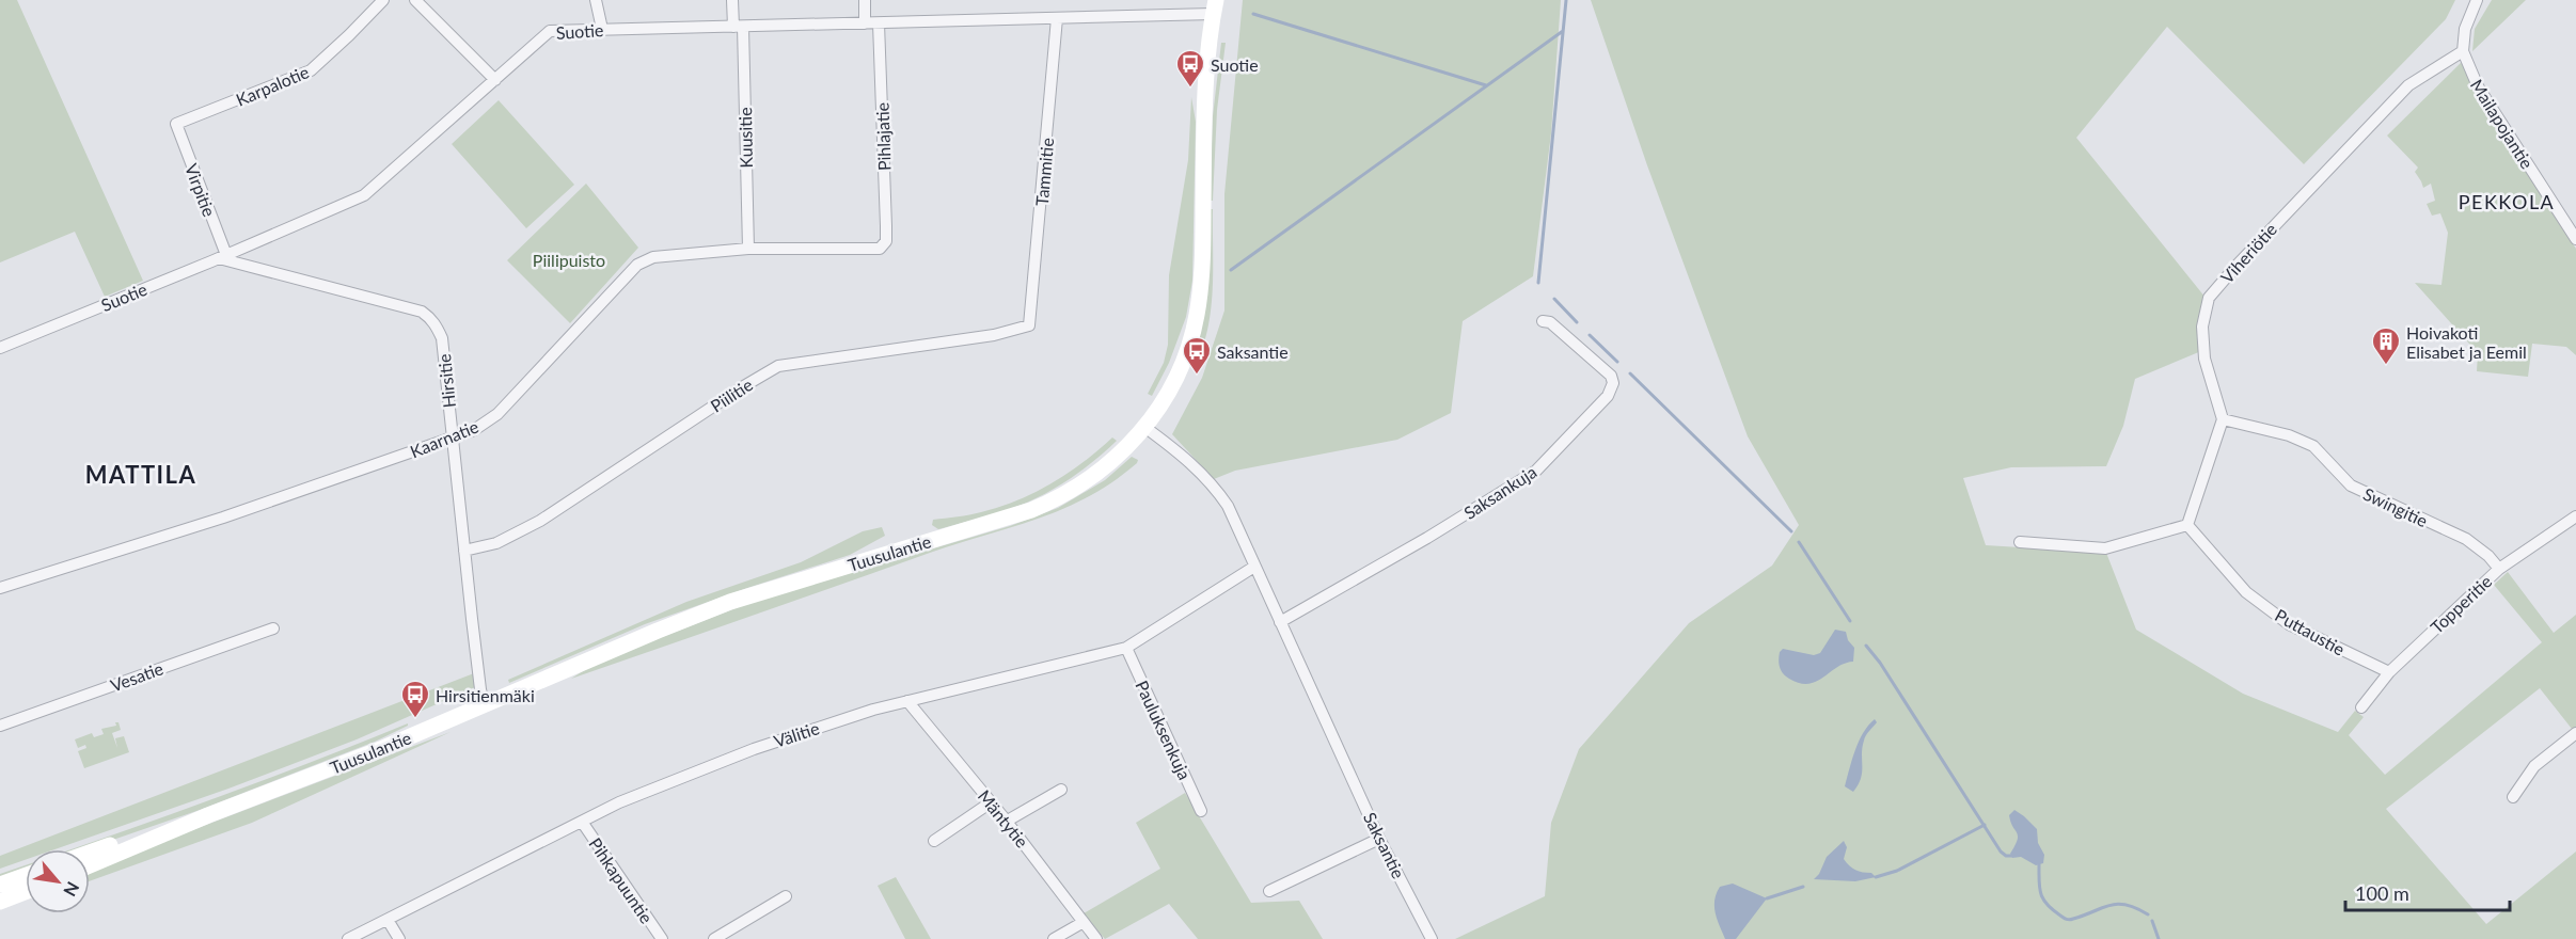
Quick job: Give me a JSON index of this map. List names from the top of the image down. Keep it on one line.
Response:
{"streets":{"main road":["Tuusulantie"],"street":["Suotie","Karpalotie","Mailapojantie","Pihlajatie","Kuusitie","Tammitie","Virpitie","Viheriötie","Hirsitie","Piilitie","Kaarnatie","Saksankuja","Swingitie","Topperitie","Puttaustie","Vesatie","Pauluksenkuja","Välitie","Mäntytie","Saksantie","Pihkapuuntie"]},"crossings":[["Suotie","Pihlajatie"],["Suotie","Kuusitie"],["Suotie","Tammitie"],["Suotie","Virpitie"],["Suotie","Hirsitie"],["Suotie","Tuusulantie"],["Karpalotie","Virpitie"],["Mailapojantie","Viheriötie"],["Pihlajatie","Kaarnatie"],["Kuusitie","Kaarnatie"],["Tammitie","Piilitie"],["Virpitie","Hirsitie"],["Viheriötie","Swingitie"],["Hirsitie","Piilitie"],["Hirsitie","Kaarnatie"],["Hirsitie","Tuusulantie"],["Saksankuja","Saksantie"],["Swingitie","Topperitie"],["Tuusulantie","Saksantie"],["Topperitie","Puttaustie"],["Pauluksenkuja","Välitie"],["Välitie","Mäntytie"],["Välitie","Saksantie"],["Välitie","Pihkapuuntie"]],"districts":["PEKKOLA","MATTILA"],"parks":["Piilipuisto"],"places":{"bus stop":["Suotie","Saksantie","Hirsitienmäki"],"building":["Hoivakoti Elisabet ja Eemil"]},"scale_bar":"100 m","north":"bottom right"}
